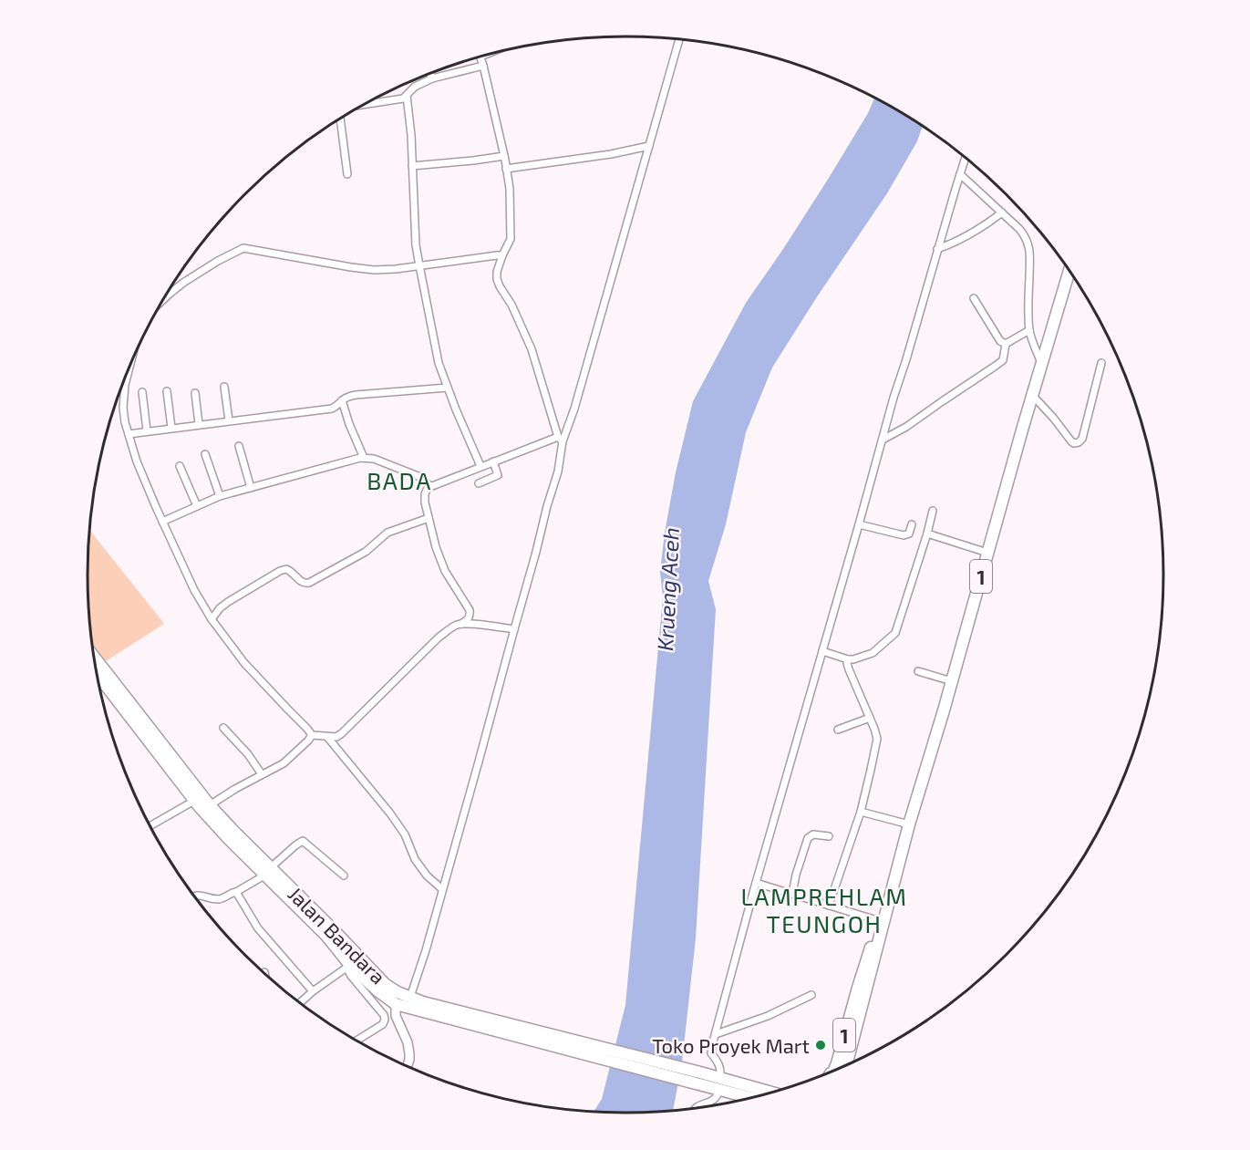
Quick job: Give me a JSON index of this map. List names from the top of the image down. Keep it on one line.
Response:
{"streets":{"highway":["1","Jalan Bandara"]},"districts":["BADA","LAMPREHLAM TEUNGOH"],"water":["Krueng Aceh"],"places":["Toko Proyek Mart"]}
